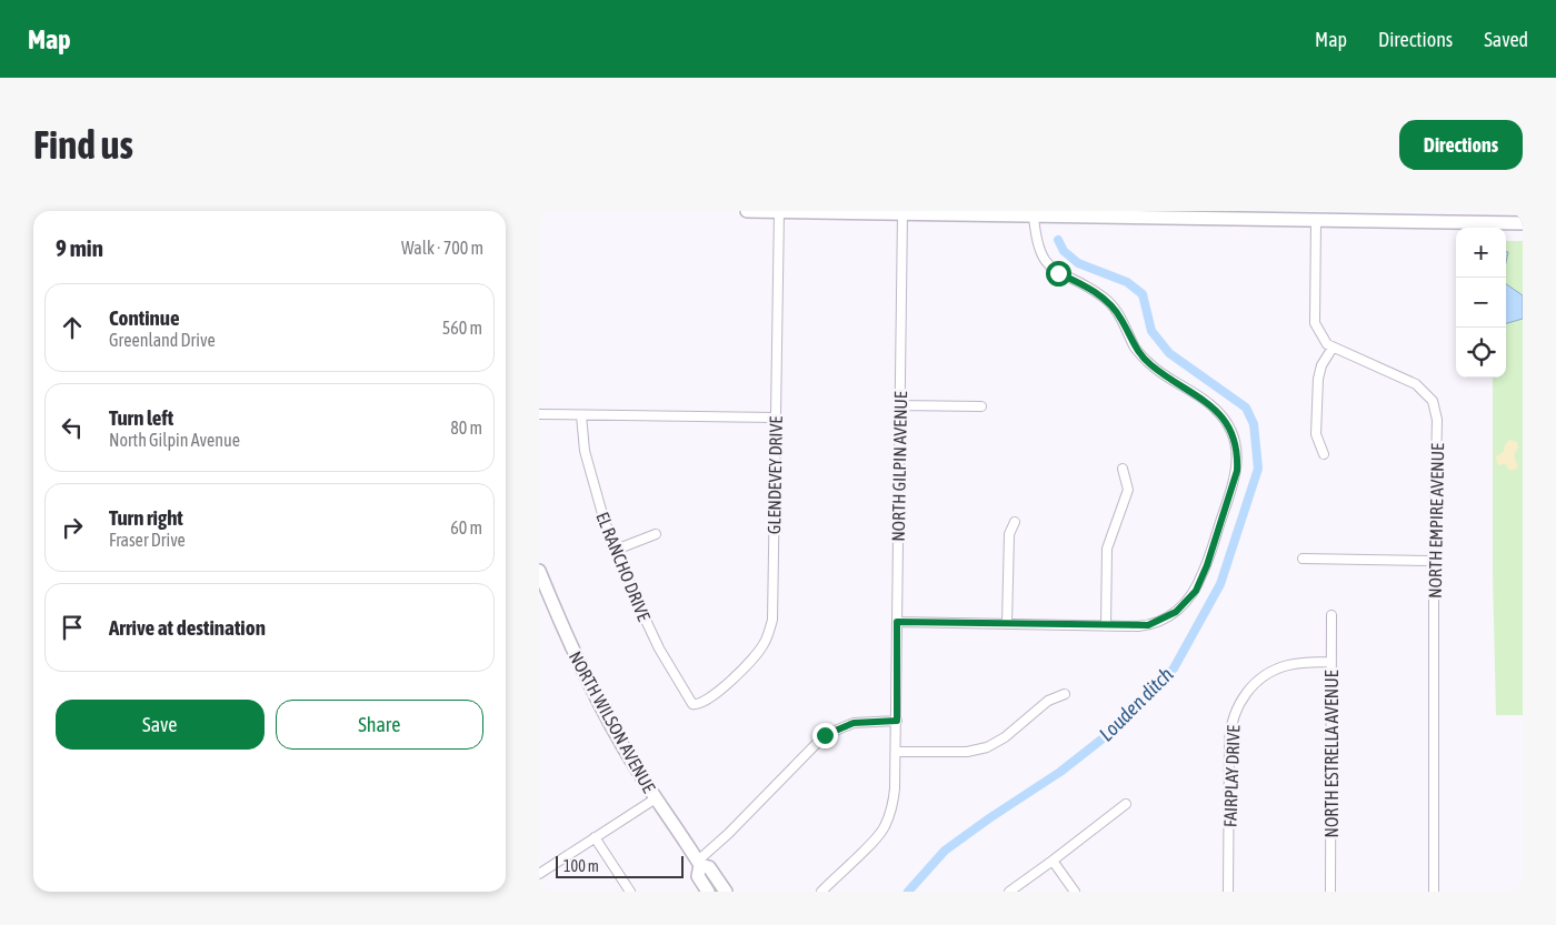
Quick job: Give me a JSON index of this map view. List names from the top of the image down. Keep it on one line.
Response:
{"streets":{"main road":["NORTH WILSON AVENUE"],"street":["NORTH GILPIN AVENUE","GLENDEVEY DRIVE","NORTH EMPIRE AVENUE","EL RANCHO DRIVE","NORTH ESTRELLA AVENUE","FAIRPLAY DRIVE"]},"crossings":[["GLENDEVEY DRIVE","EL RANCHO DRIVE"],["NORTH ESTRELLA AVENUE","FAIRPLAY DRIVE"]],"water":["Louden ditch"],"scale_bar":"100 m","page":{"header":"Map","nav":["Map","Directions","Saved"],"buttons":["Directions",["Save","Share"]],"title":"Find us","heading":["9 min","Walk · 700 m"],"map_buttons":["+","−"],"list":[["Continue","Greenland Drive","560 m"],["Turn left","North Gilpin Avenue","80 m"],["Turn right","Fraser Drive","60 m"],"Arrive at destination"],"scale":"100 m"}}
